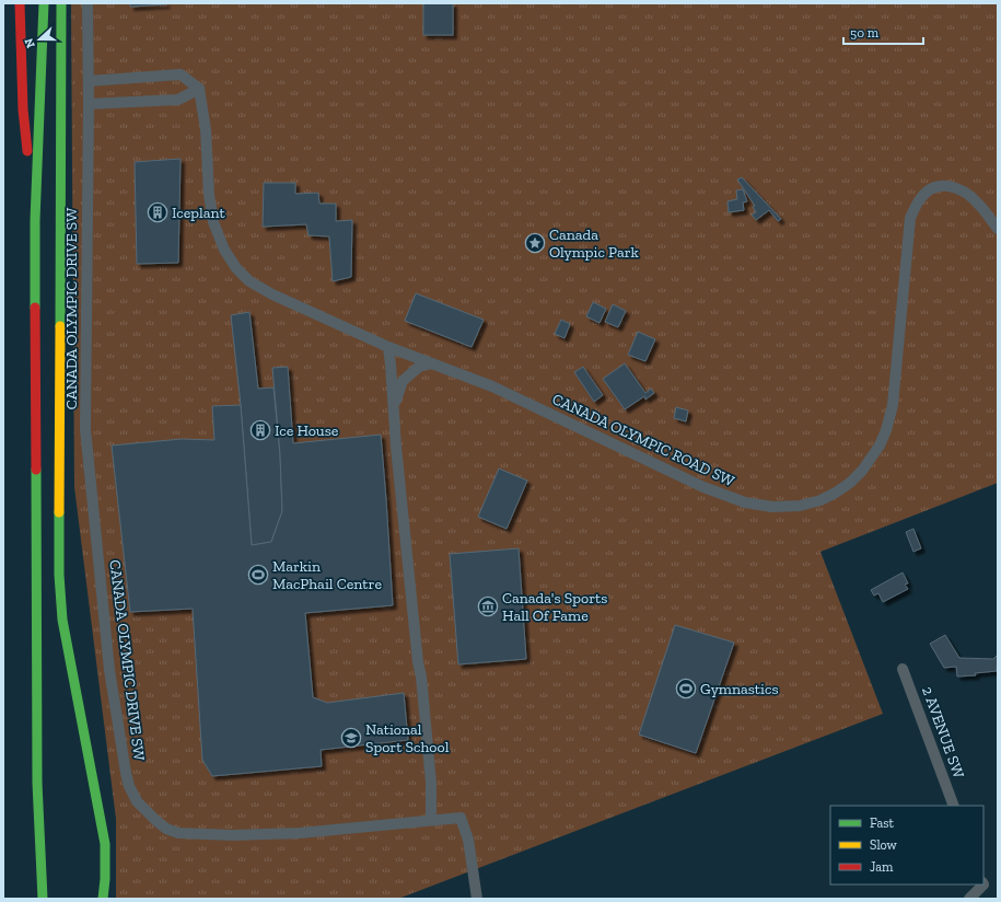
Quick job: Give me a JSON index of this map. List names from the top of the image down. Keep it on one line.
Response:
{"streets":{"street":["CANADA OLYMPIC DRIVE SW","CANADA OLYMPIC ROAD SW","2 AVENUE SW"]},"places":{"building":["Iceplant","Ice House"],"place":["Canada Olympic Park"],"sports":["Markin MacPhail Centre","Gymnastics"],"museum":["Canada's Sports Hall Of Fame"],"school or university":["National Sport School"]},"legend":["Fast","Slow","Jam"],"scale_bar":"50 m","north":"left"}
